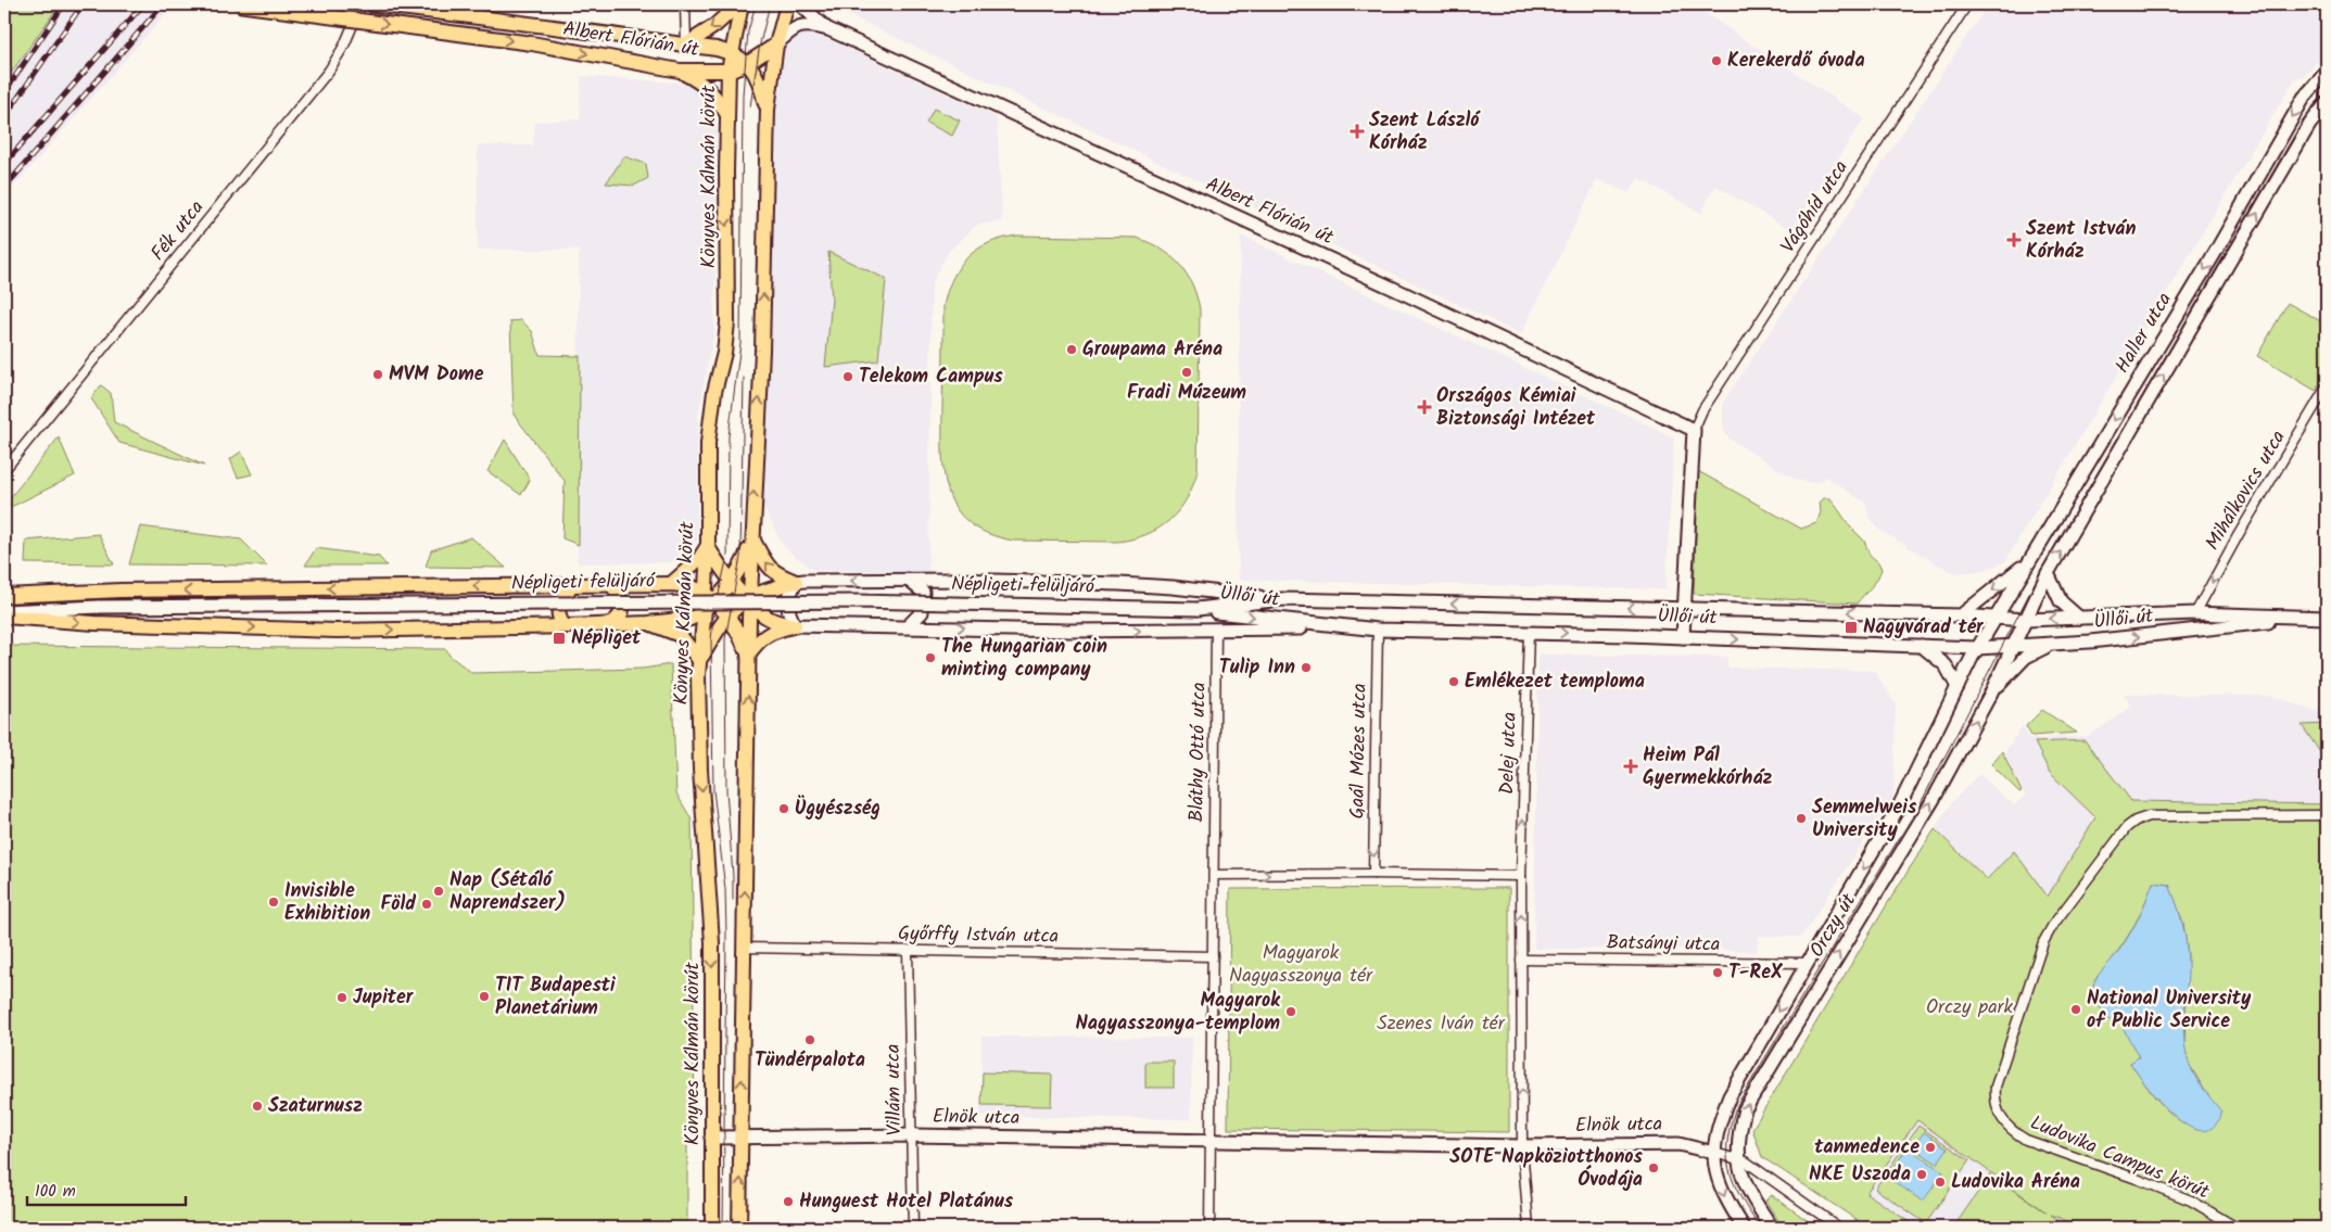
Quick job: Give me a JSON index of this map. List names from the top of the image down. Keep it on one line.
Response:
{"streets":{"main road":["Albert Flórián út","Könyves Kálmán körút","Haller utca","Népligeti felüljáró","Üllői út","Orczy út","Elnök utca"],"street":["Vágóhíd utca","Fék utca","Mihálkovics utca","Gaál Mózes utca","Bláthy Ottó utca","Delej utca","Győrffy István utca","Batsányi utca","Villám utca","Ludovika Campus körút"]},"crossings":[["Albert Flórián út","Könyves Kálmán körút"],["Albert Flórián út","Vágóhíd utca"],["Könyves Kálmán körút","Elnök utca"],["Haller utca","Üllői út"],["Haller utca","Orczy út"],["Mihálkovics utca","Üllői út"],["Népligeti felüljáró","Üllői út"],["Üllői út","Gaál Mózes utca"],["Üllői út","Delej utca"],["Üllői út","Orczy út"],["Orczy út","Batsányi utca"],["Orczy út","Elnök utca"],["Győrffy István utca","Villám utca"],["Villám utca","Elnök utca"]],"one_way":["Mihálkovics utca","Gaál Mózes utca","Delej utca"],"parks":["Magyarok Nagyasszonya tér","Orczy park","Szenes Iván tér"],"places":{"other":["Kerekerdő óvoda","Groupama Aréna","Fradi Múzeum","MVM Dome","Telekom Campus","The Hungarian coin minting company","Tulip Inn","Emlékezet temploma","Ügyészség","Semmelweis University","Nap (Sétáló Naprendszer)","Invisible Exhibition","Föld","T-ReX","TIT Budapesti Planetárium","Jupiter","National University of Public Service","Magyarok Nagyasszonya-templom","Tündérpalota","Szaturnusz","tanmedence","SOTE Napköziotthonos Óvodája","NKE Uszoda","Ludovika Aréna","Hunguest Hotel Platánus"],"health":["Szent László Kórház","Szent István Kórház","Országos Kémiai Biztonsági Intézet","Heim Pál Gyermekkórház"],"transit":["Nagyvárad tér","Népliget"]},"scale_bar":"100 m"}
